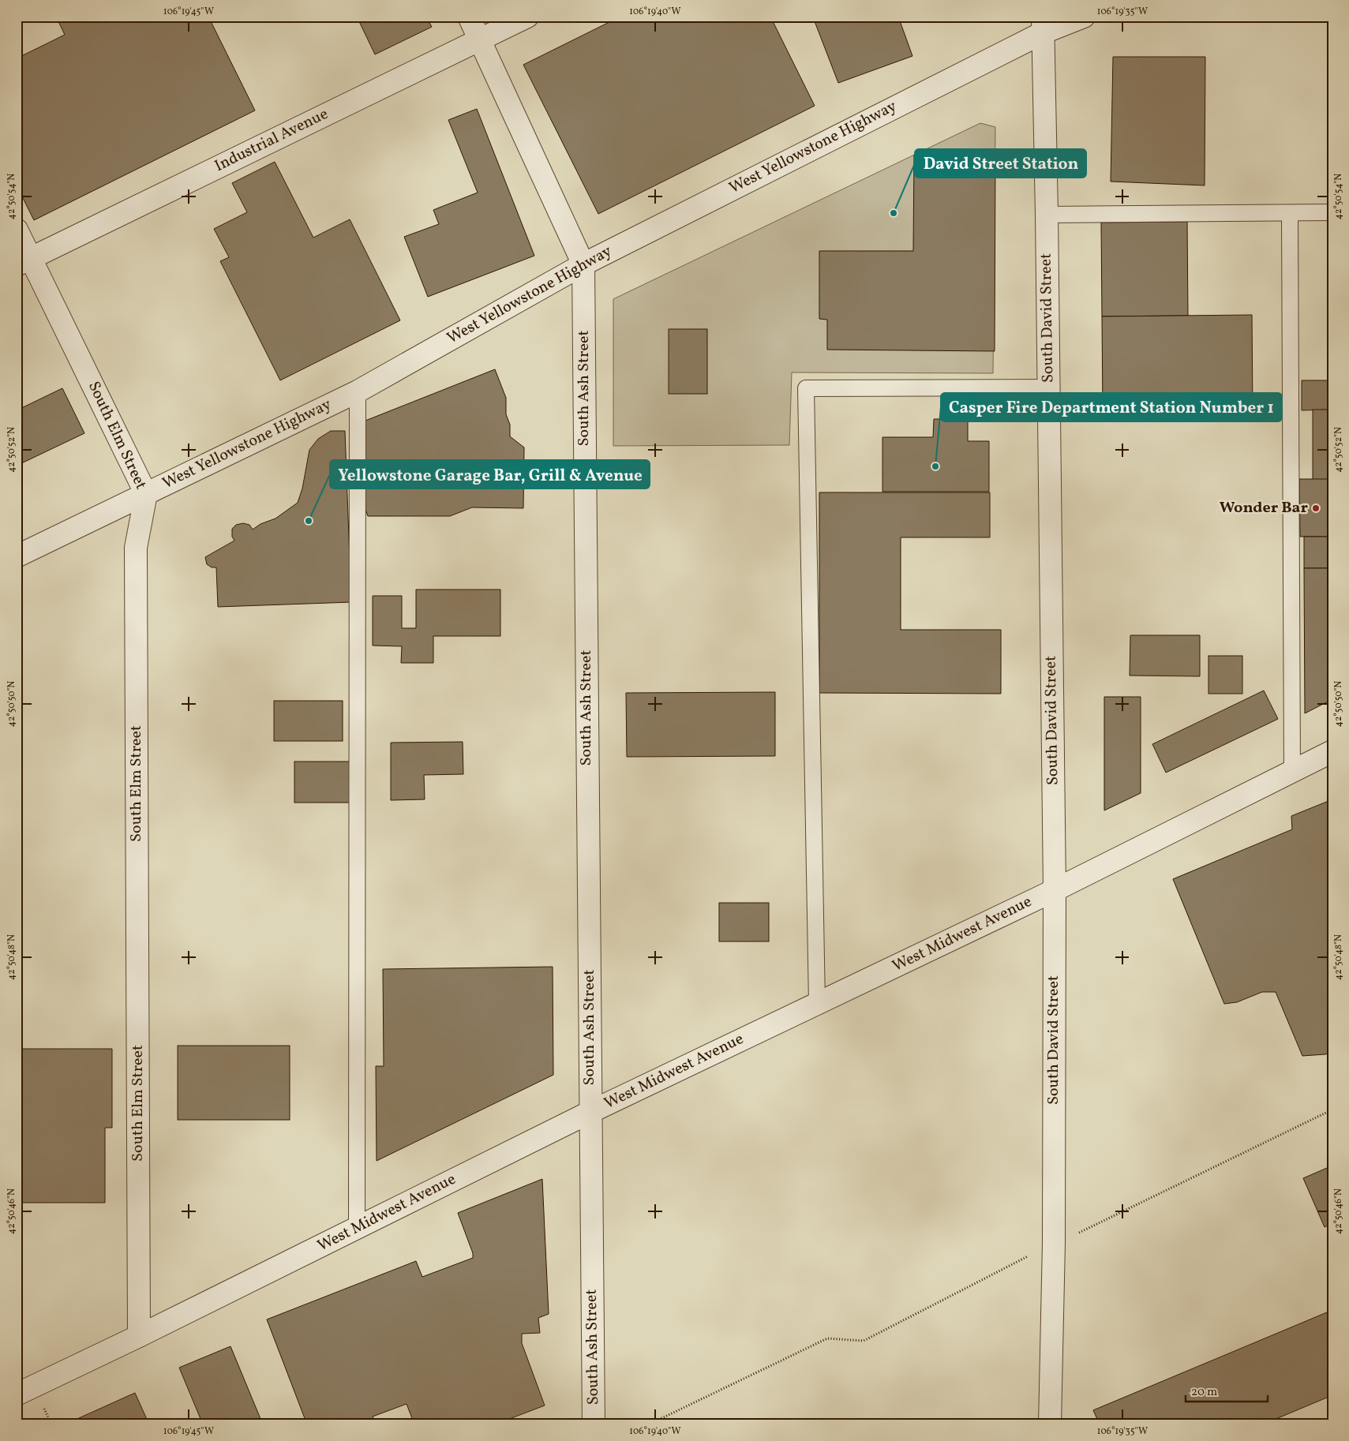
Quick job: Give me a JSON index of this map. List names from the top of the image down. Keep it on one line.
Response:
{"streets":{"street":["Industrial Avenue","West Yellowstone Highway","South David Street","South Ash Street","South Elm Street","West Midwest Avenue"]},"crossings":[["Industrial Avenue","South Ash Street"],["Industrial Avenue","South Elm Street"],["West Yellowstone Highway","South David Street"],["West Yellowstone Highway","South Ash Street"],["West Yellowstone Highway","South Elm Street"],["South David Street","West Midwest Avenue"],["South Ash Street","West Midwest Avenue"],["South Elm Street","West Midwest Avenue"]],"places":["David Street Station","Casper Fire Department Station Number 1","Wonder Bar","Yellowstone Garage Bar, Grill & Avenue"],"scale_bar":"20 m","coordinates":["106°19'45\"W","106°19'40\"W","106°19'35\"W","42°50'54\"N","42°50'52\"N","42°50'50\"N","42°50'48\"N","42°50'46\"N"]}
